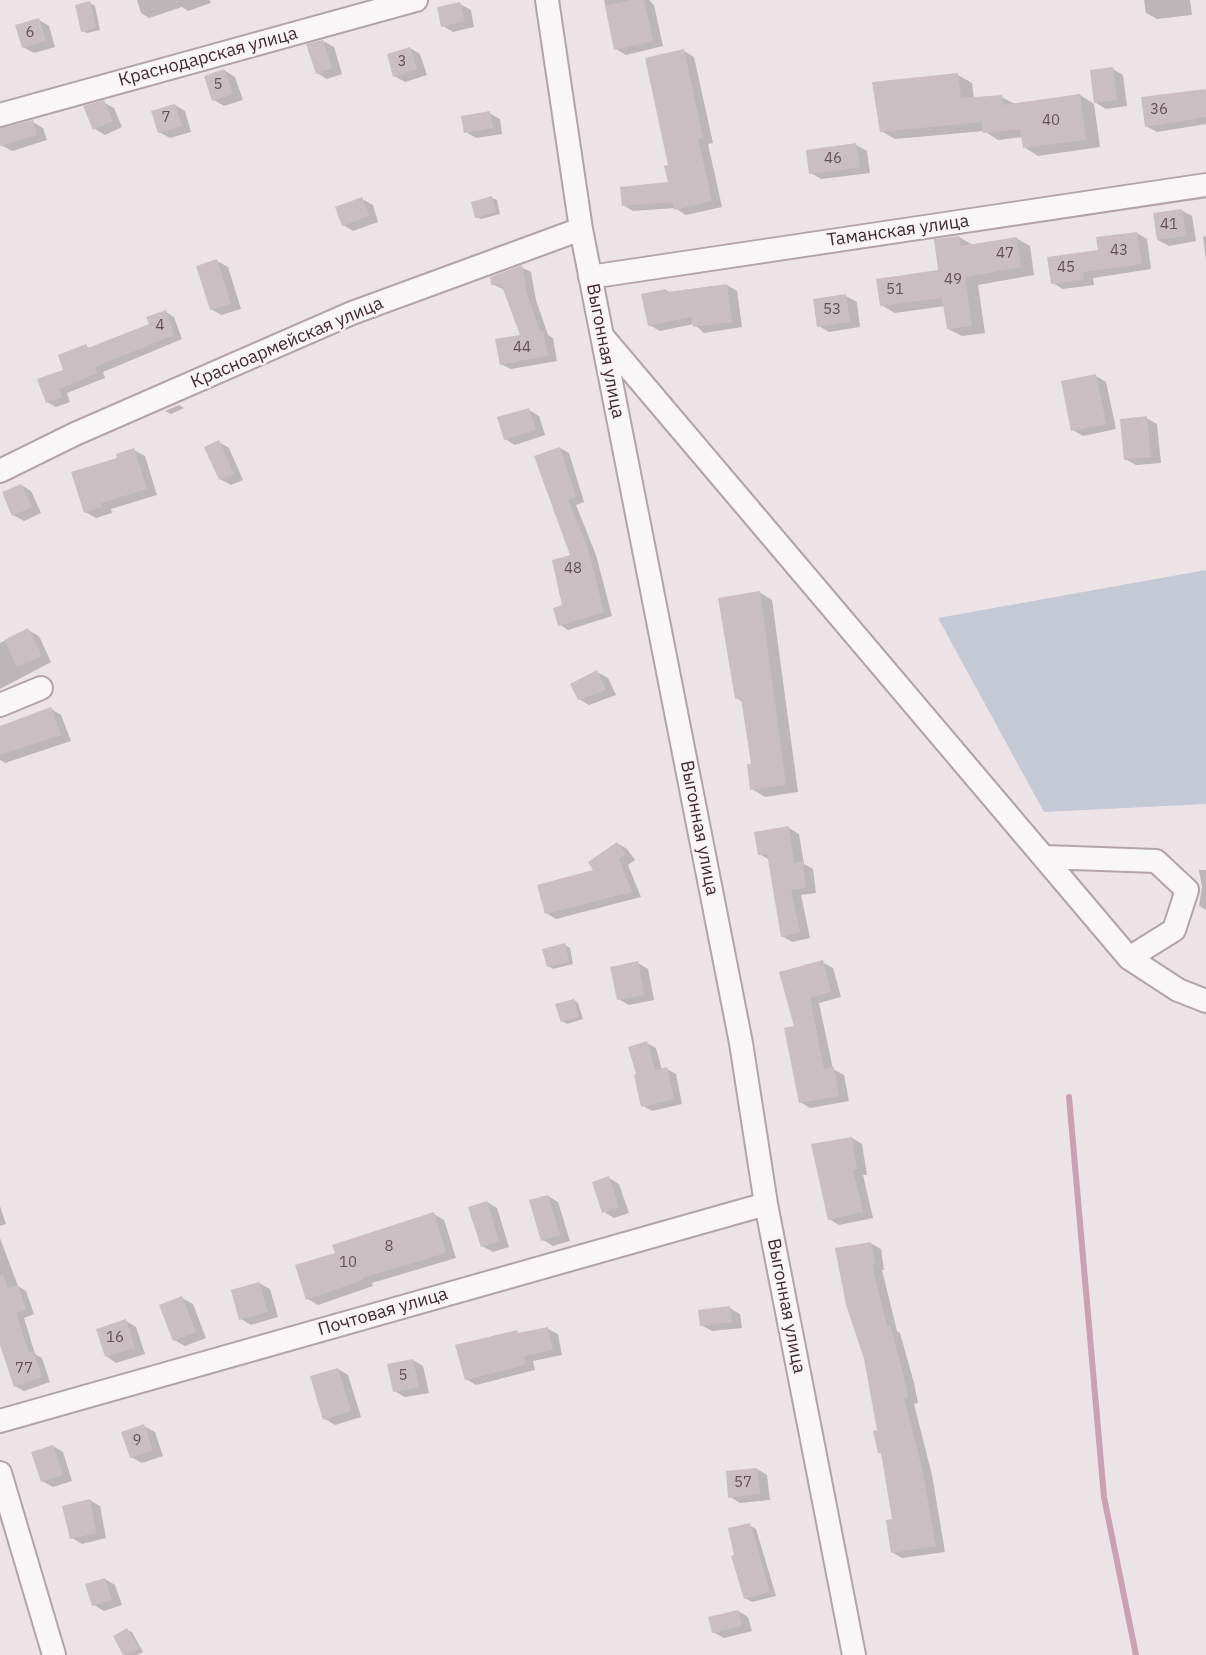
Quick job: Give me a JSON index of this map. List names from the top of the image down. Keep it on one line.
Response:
{"streets":{"street":["Краснодарская улица","Таманская улица","Красноармейская улица","Выгонная улица","Почтовая улица"]},"crossings":[["Таманская улица","Выгонная улица"],["Красноармейская улица","Выгонная улица"],["Выгонная улица","Почтовая улица"]],"house_numbers":["6","3","5","36","7","40","46","41","43","47","45","49","51","53","4","44","48","8","10","16","77","5","9","57"]}
